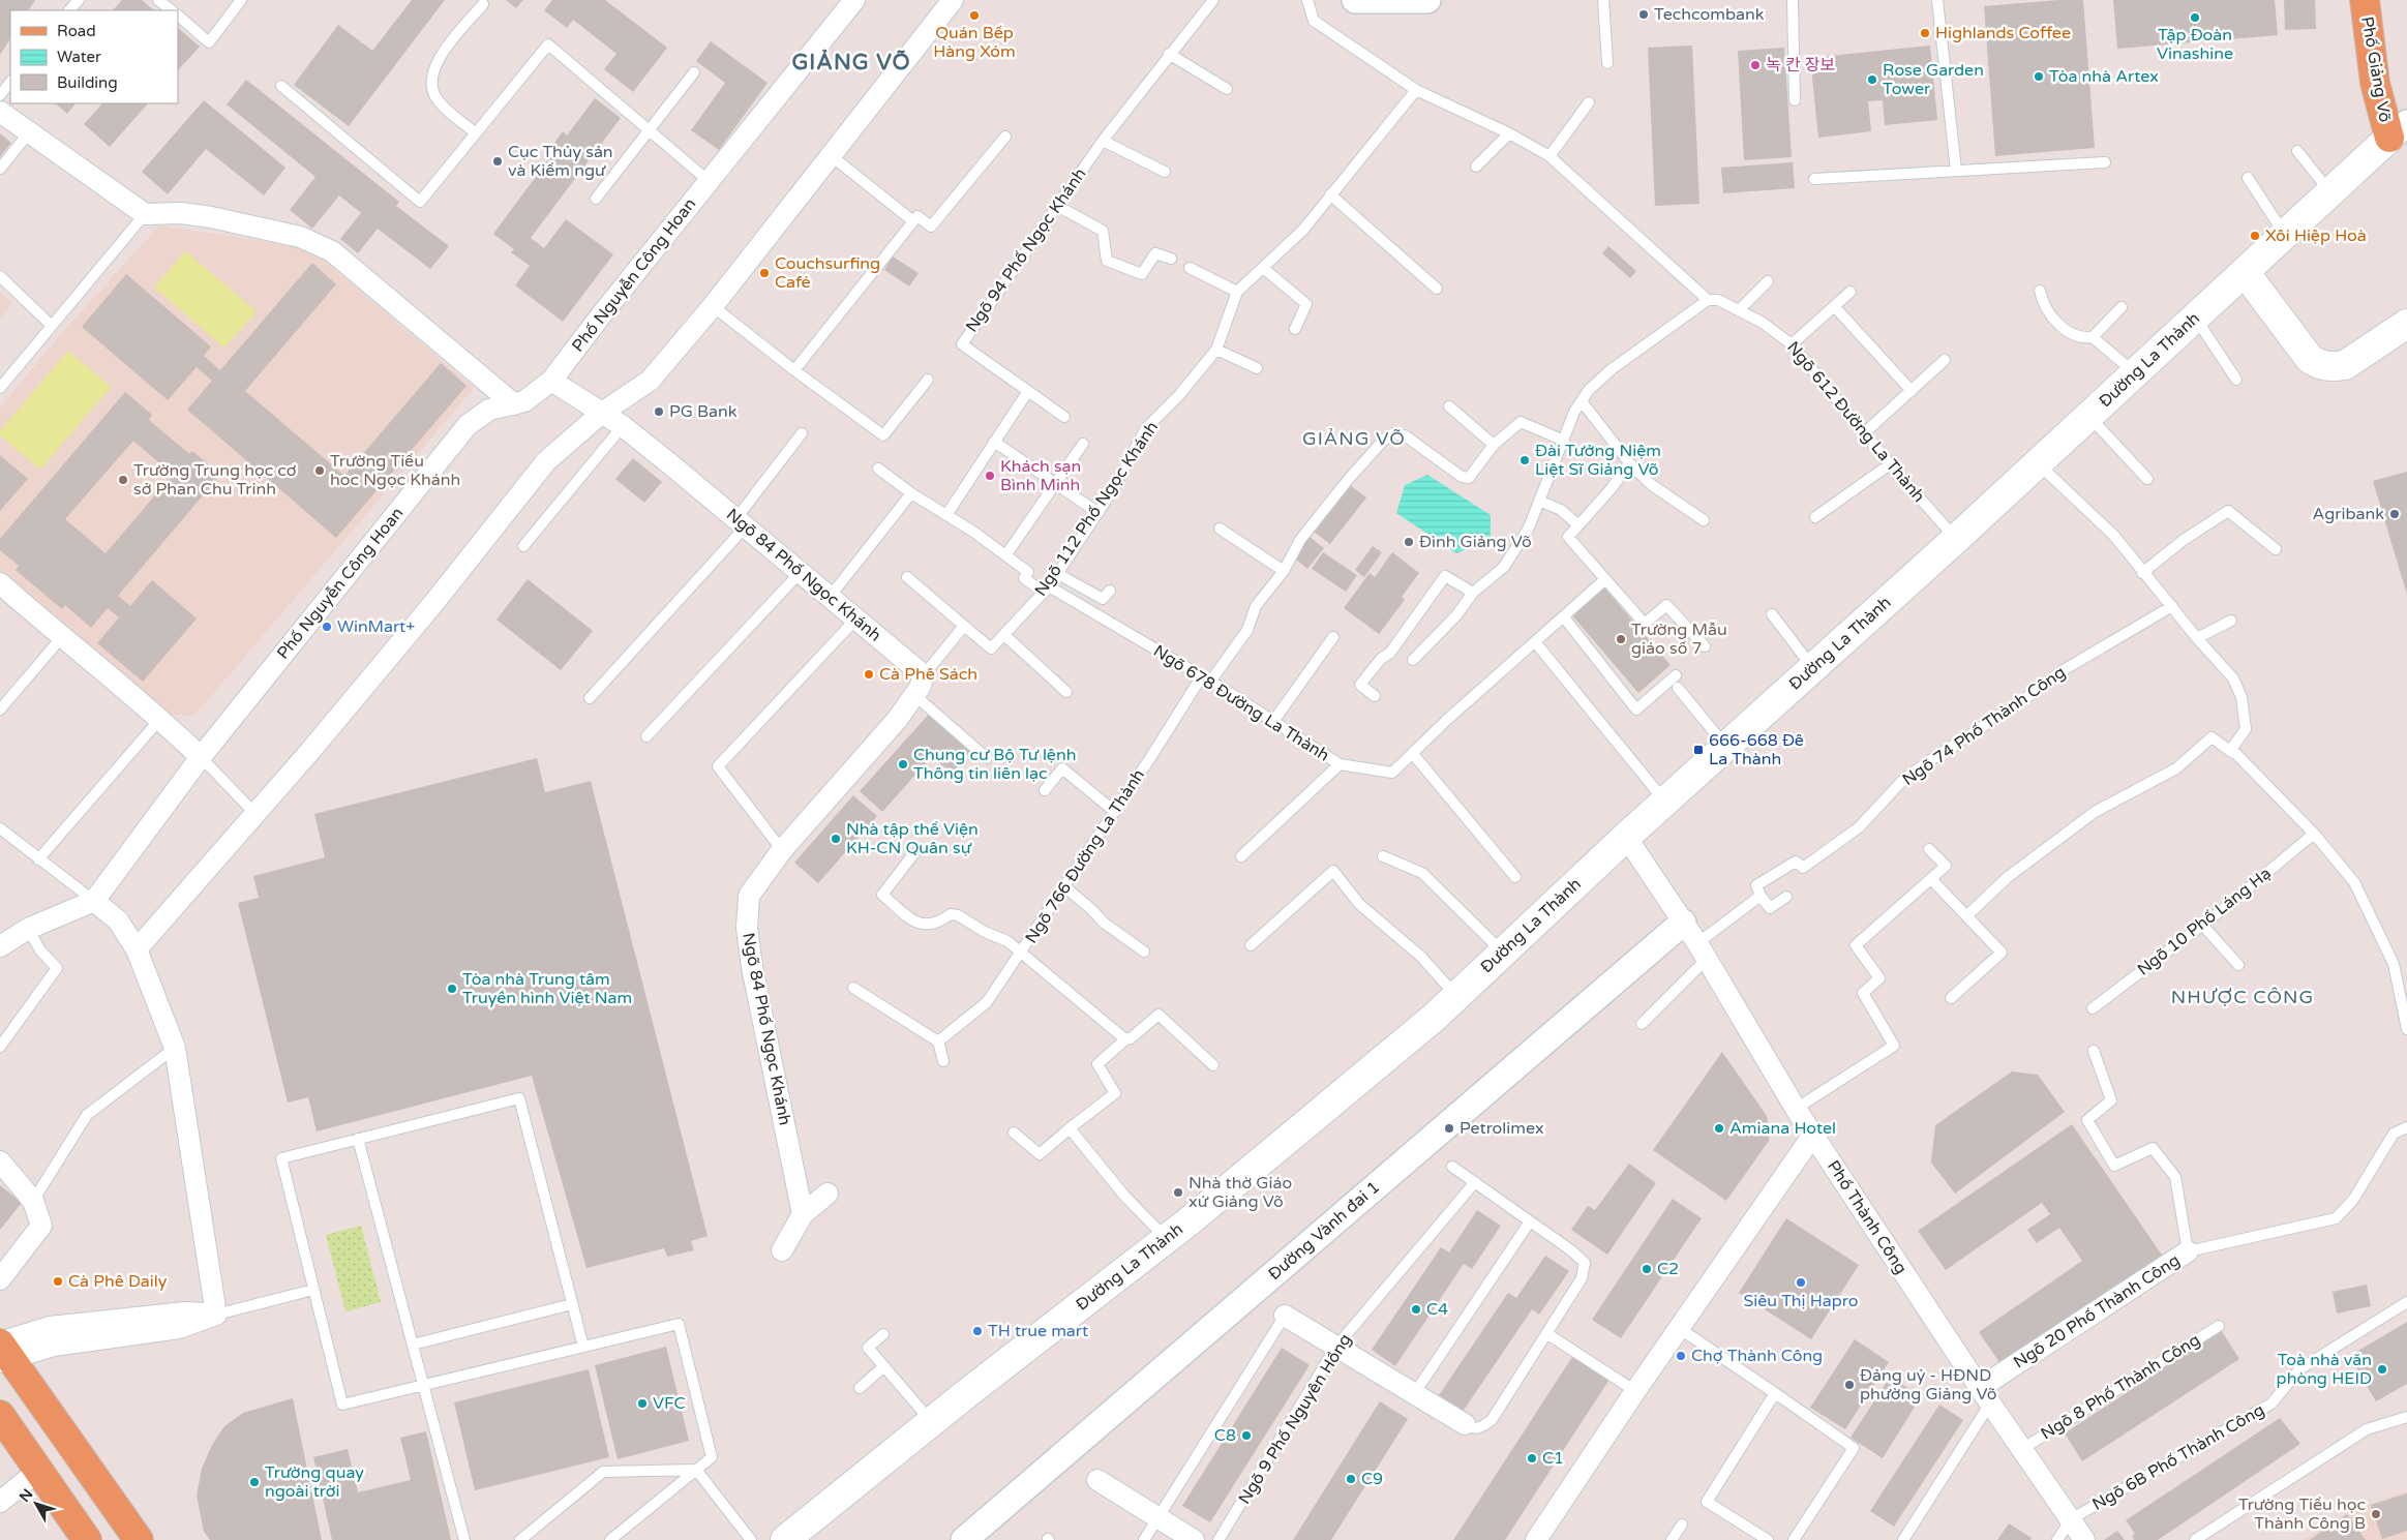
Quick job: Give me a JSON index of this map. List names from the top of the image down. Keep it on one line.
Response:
{"streets":{"main road":["Phố Giảng Võ","Đường La Thành"],"street":["Phố Nguyễn Công Hoan","Ngõ 84 Phố Ngọc Khánh","Phố Thành Công","Đường Vành đai 1","Ngõ 20 Phố Thành Công"],"lane":["Ngõ 94 Phố Ngọc Khánh","Ngõ 612 Đường La Thành","Ngõ 112 Phố Ngọc Khánh","Ngõ 678 Đường La Thành","Ngõ 74 Phố Thành Công","Ngõ 766 Đường La Thành","Ngõ 10 Phố Láng Hạ","Ngõ 8 Phố Thành Công","Ngõ 9 Phố Nguyên Hồng","Ngõ 6B Phố Thành Công"]},"crossings":[["Phố Giảng Võ","Đường La Thành"],["Phố Nguyễn Công Hoan","Ngõ 84 Phố Ngọc Khánh"],["Đường La Thành","Ngõ 612 Đường La Thành"],["Đường La Thành","Phố Thành Công"],["Ngõ 112 Phố Ngọc Khánh","Ngõ 678 Đường La Thành"],["Ngõ 678 Đường La Thành","Ngõ 766 Đường La Thành"],["Ngõ 74 Phố Thành Công","Phố Thành Công"],["Phố Thành Công","Đường Vành đai 1"],["Phố Thành Công","Ngõ 20 Phố Thành Công"],["Phố Thành Công","Ngõ 8 Phố Thành Công"],["Phố Thành Công","Ngõ 6B Phố Thành Công"]],"districts":["GIẢNG VÕ","GIẢNG VÕ","NHƯỢC CÔNG"],"places":{"other":["Techcombank","Quán Bếp Hàng Xóm","Tập Đoàn Vinashine","Highlands Coffee","녹 칸 장보","Tòa nhà Artex","Rose Garden Tower","Cục Thủy sản và Kiểm ngư","Xôi Hiệp Hoà","Couchsurfing Café","PG Bank","Đài Tưởng Niệm Liệt Sĩ Giảng Võ","Trường Tiểu hoc Ngọc Khánh","Khách sạn Bình Minh","Trường Trung học cơ sở Phan Chu Trinh","Agribank","Đình Giảng Võ","WinMart+","Trường Mẫu giáo số 7","Cà Phê Sách","Chung cư Bộ Tư lệnh Thông tin liên lạc","Nhà tập thể Viện KH-CN Quân sự","Tòa nhà Trung tâm Truyền hình Việt Nam","Petrolimex","Amiana Hotel","Nhà thờ Giáo xứ Giảng Võ","C2","Cà Phê Daily","Siêu Thị Hapro","C4","TH true mart","Chợ Thành Công","Toà nhà văn phòng HEID","Đảng uỷ - HĐND phường Giảng Võ","VFC","C8","C1","C9","Trường quay ngoài trời","Trường Tiểu học Thành Công B"],"transit":["666-668 Đê La Thành"]},"legend":["Road","Water","Building"],"north":"top left"}
